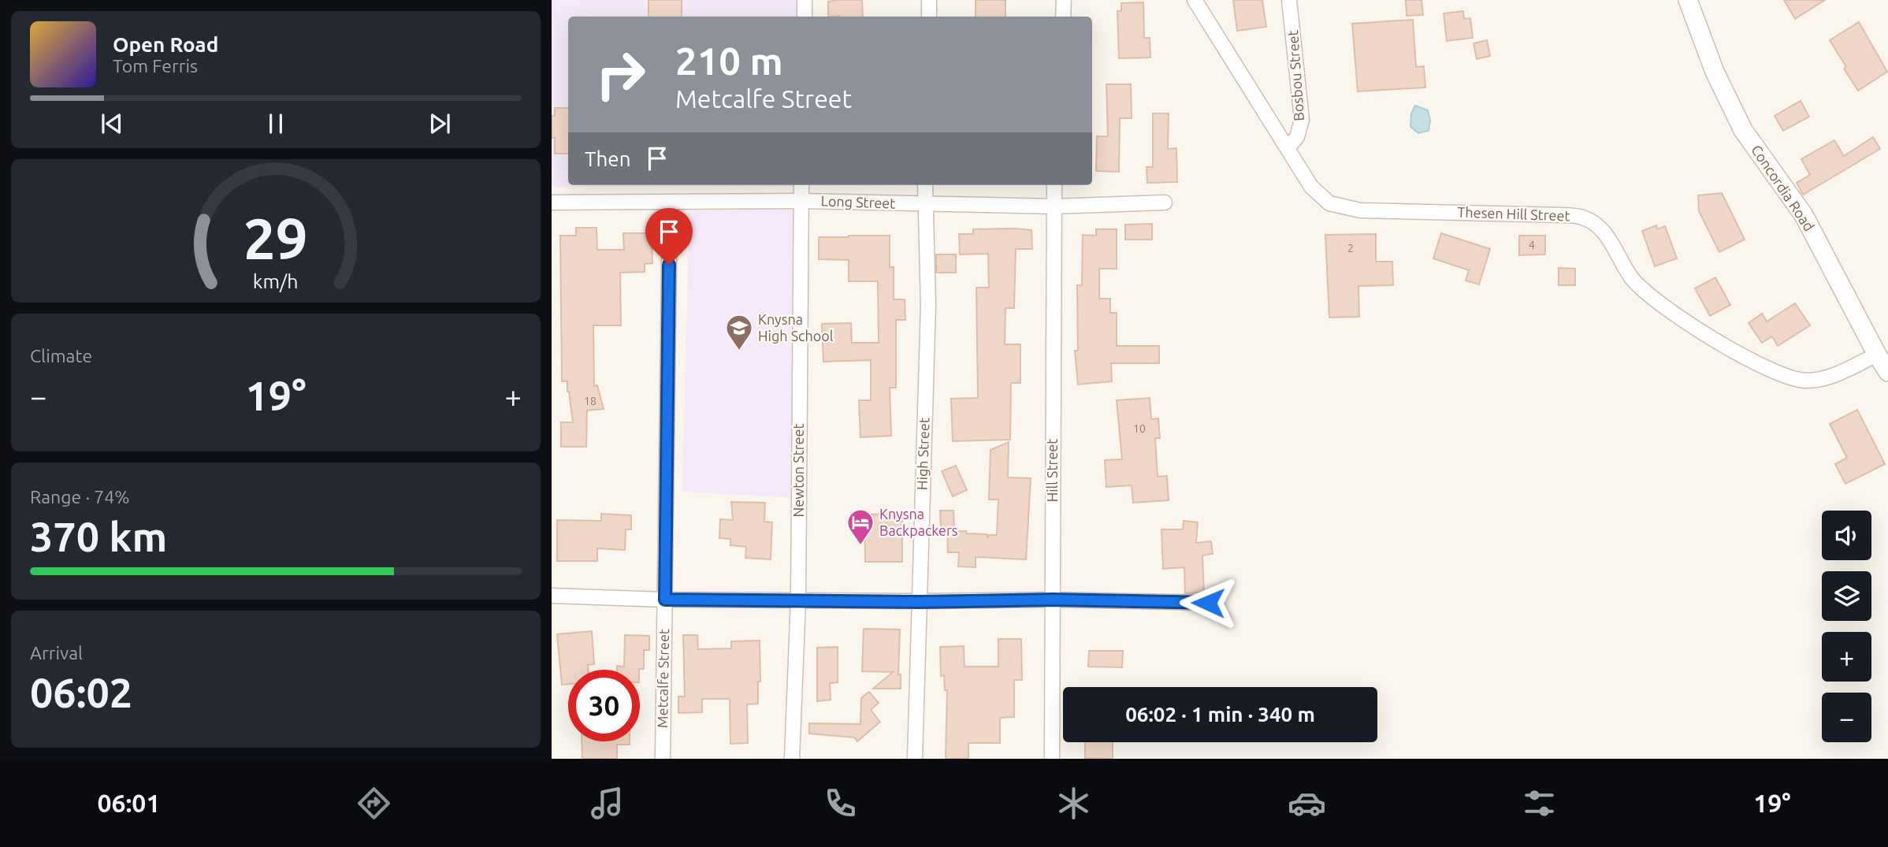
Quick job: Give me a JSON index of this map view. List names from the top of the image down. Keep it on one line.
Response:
{"streets":{"street":["Bosbou Street","Concordia Road","Long Street","Thesen Hill Street","High Street","Newton Street","Hill Street","Metcalfe Street"]},"crossings":[["Bosbou Street","Thesen Hill Street"],["Concordia Road","Thesen Hill Street"],["Long Street","High Street"],["Long Street","Newton Street"],["Long Street","Hill Street"],["Long Street","Metcalfe Street"]],"places":{"school or university":["Knysna High School"],"hotel":["Knysna Backpackers"]},"house_numbers":["4","2","18","10"],"page":{"turn":["210 m","Metcalfe Street"],"song":["Open Road","Tom Ferris"],"then":"Then","tile":["Climate",["Range · 74%","370 km"],["Arrival","06:02"]],"heat":["−","19°","+"],"map_buttons":["+","−"],"limit":"30","trip":"06:02 · 1 min · 340 m","tabs":["06:01","19°"],"gauge":["29","km/h"]}}
